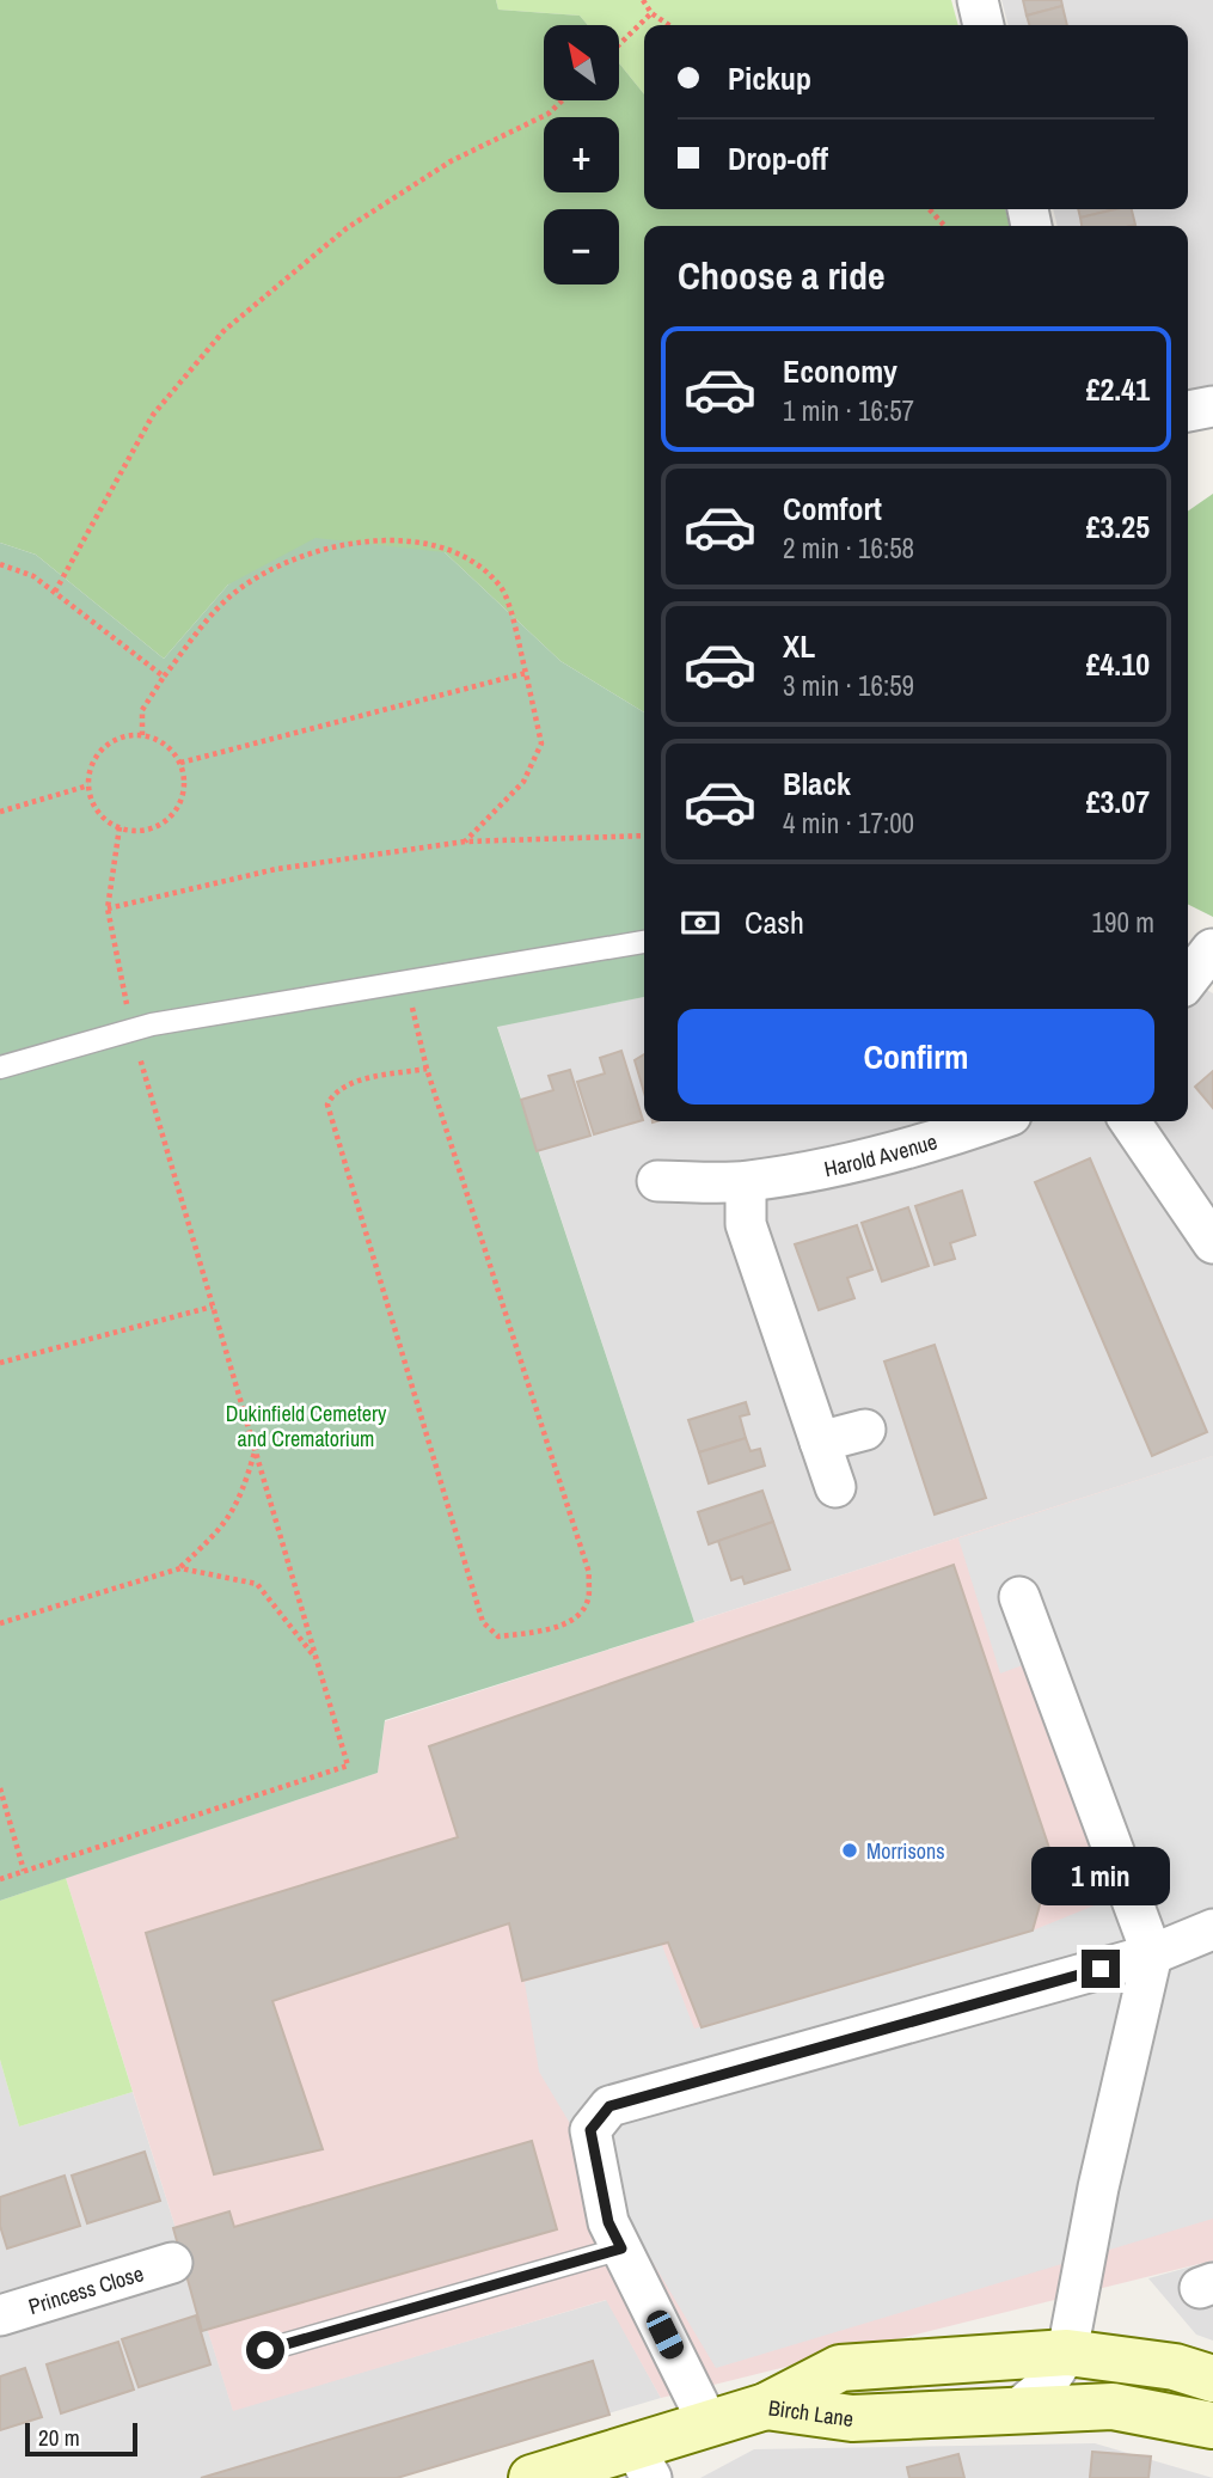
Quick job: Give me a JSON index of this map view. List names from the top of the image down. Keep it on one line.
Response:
{"streets":{"main road":["Birch Lane"],"street":["Harold Avenue","Princess Close"]},"parks":["Dukinfield Cemetery and Crematorium"],"places":["Morrisons"],"scale_bar":"20 m","north":"top left","page":{"map_buttons":["+","−"],"banner":["Pickup","Drop-off"],"heading":"Choose a ride","list":[{"name":"Economy","note":"1 min · 16:57","value":"£2.41"},{"name":"Comfort","note":"2 min · 16:58","value":"£3.25"},{"name":"XL","note":"3 min · 16:59","value":"£4.10"},{"name":"Black","note":"4 min · 17:00","value":"£3.07"}],"pay":["Cash","190 m"],"buttons":"Confirm","bubble":"1 min","scale":"20 m"}}
